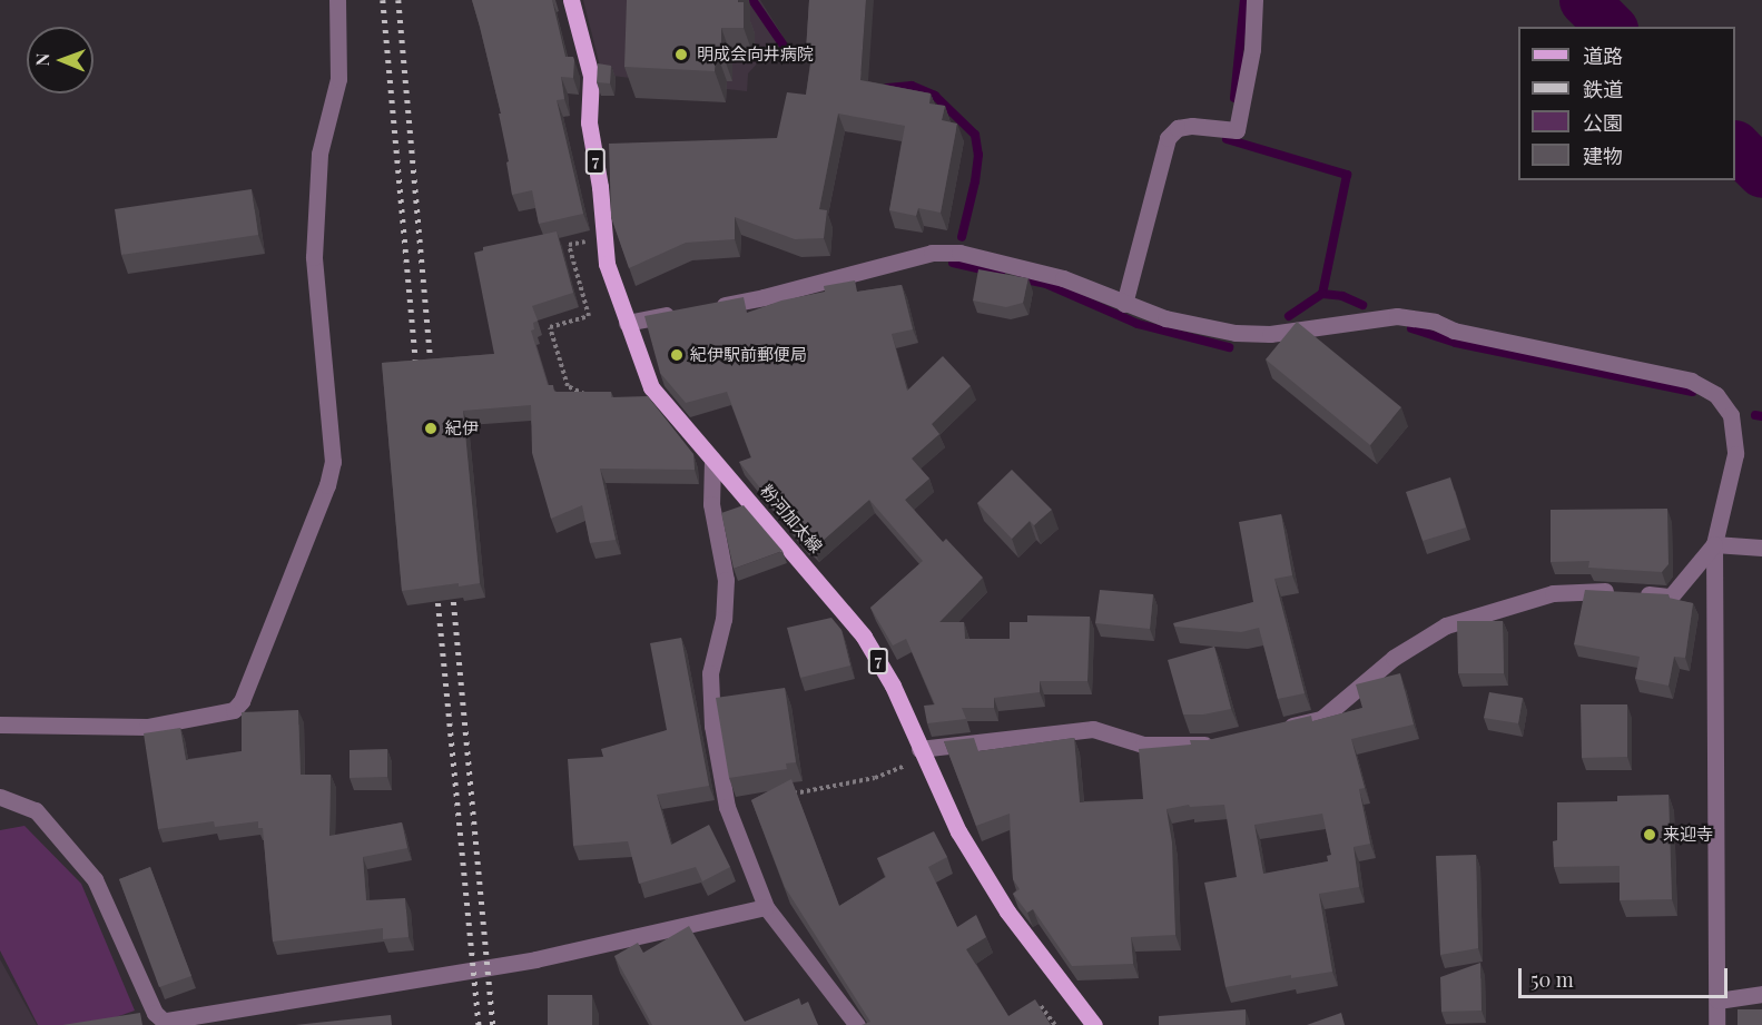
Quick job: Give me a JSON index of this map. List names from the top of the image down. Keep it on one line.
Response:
{"streets":{"main road":["7","粉河加太線"]},"places":["明成会向井病院","紀伊駅前郵便局","紀伊","来迎寺"],"legend":["道路","鉄道","公園","建物"],"scale_bar":"50 m","north":"left"}
